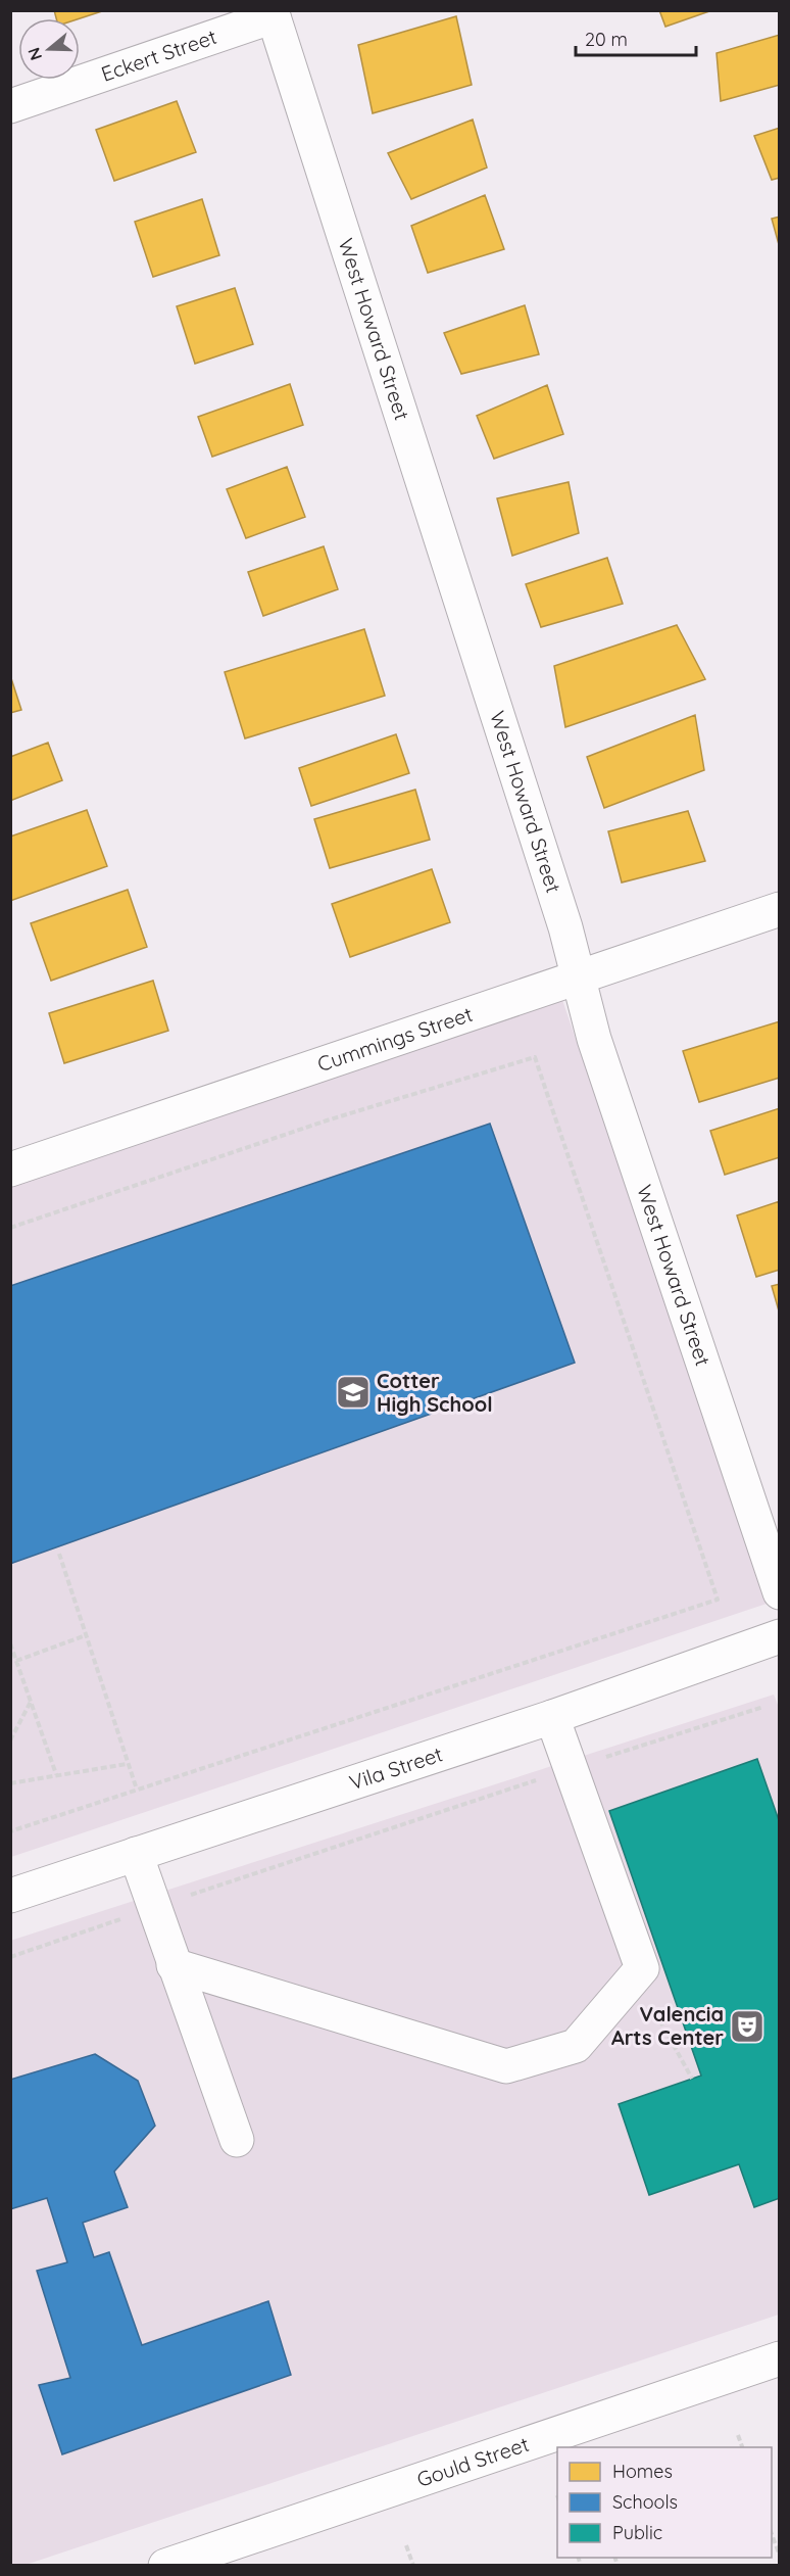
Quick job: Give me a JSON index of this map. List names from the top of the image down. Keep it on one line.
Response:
{"streets":{"street":["Eckert Street","West Howard Street","Cummings Street","Vila Street","Gould Street"]},"crossings":[["Eckert Street","West Howard Street"],["West Howard Street","Cummings Street"]],"places":{"school or university":["Cotter High School"],"theatre":["Valencia Arts Center"]},"legend":["Homes","Schools","Public"],"scale_bar":"20 m","north":"left"}
